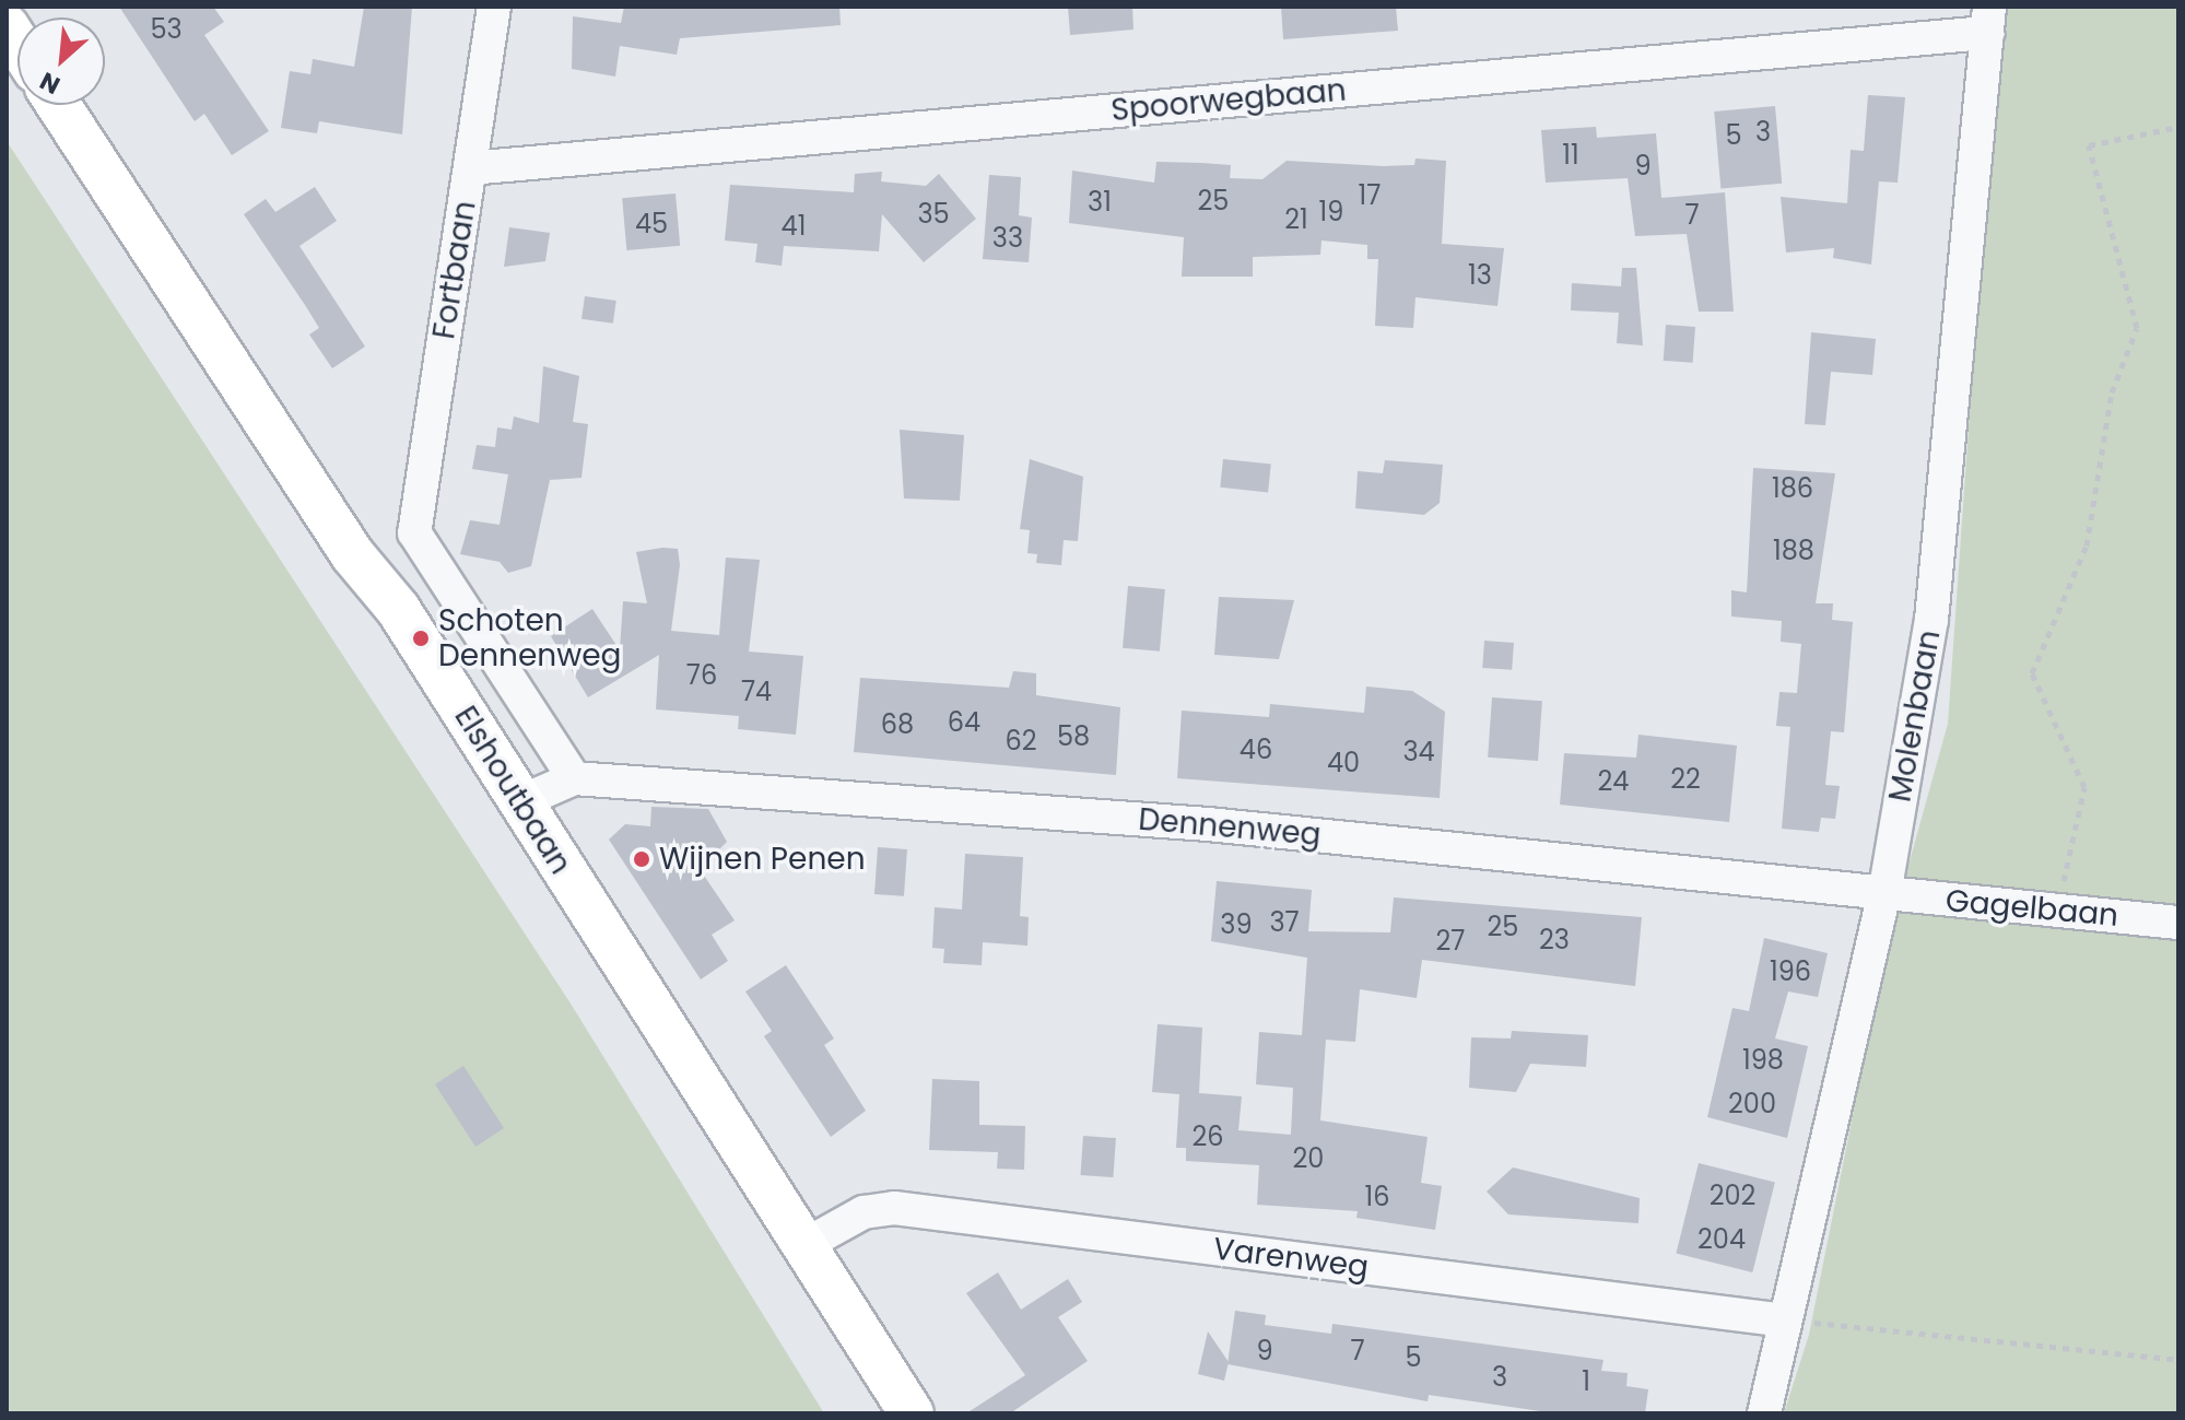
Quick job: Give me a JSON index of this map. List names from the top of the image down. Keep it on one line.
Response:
{"streets":{"main road":["Elshoutbaan"],"street":["Spoorwegbaan","Fortbaan","Molenbaan","Dennenweg","Gagelbaan","Varenweg"]},"crossings":[["Spoorwegbaan","Fortbaan"],["Spoorwegbaan","Molenbaan"],["Fortbaan","Dennenweg"],["Molenbaan","Dennenweg"],["Molenbaan","Gagelbaan"],["Molenbaan","Varenweg"],["Elshoutbaan","Varenweg"],["Dennenweg","Gagelbaan"]],"places":["Schoten Dennenweg","Wijnen Penen"],"house_numbers":["53","3","5","11","9","17","25","31","19","35","7","21","45","41","33","13","186","188","76","74","64","68","58","62","46","34","40","22","24","37","39","25","23","27","196","198","200","26","20","202","16","204","9","7","5","3","1"],"north":"bottom left"}
